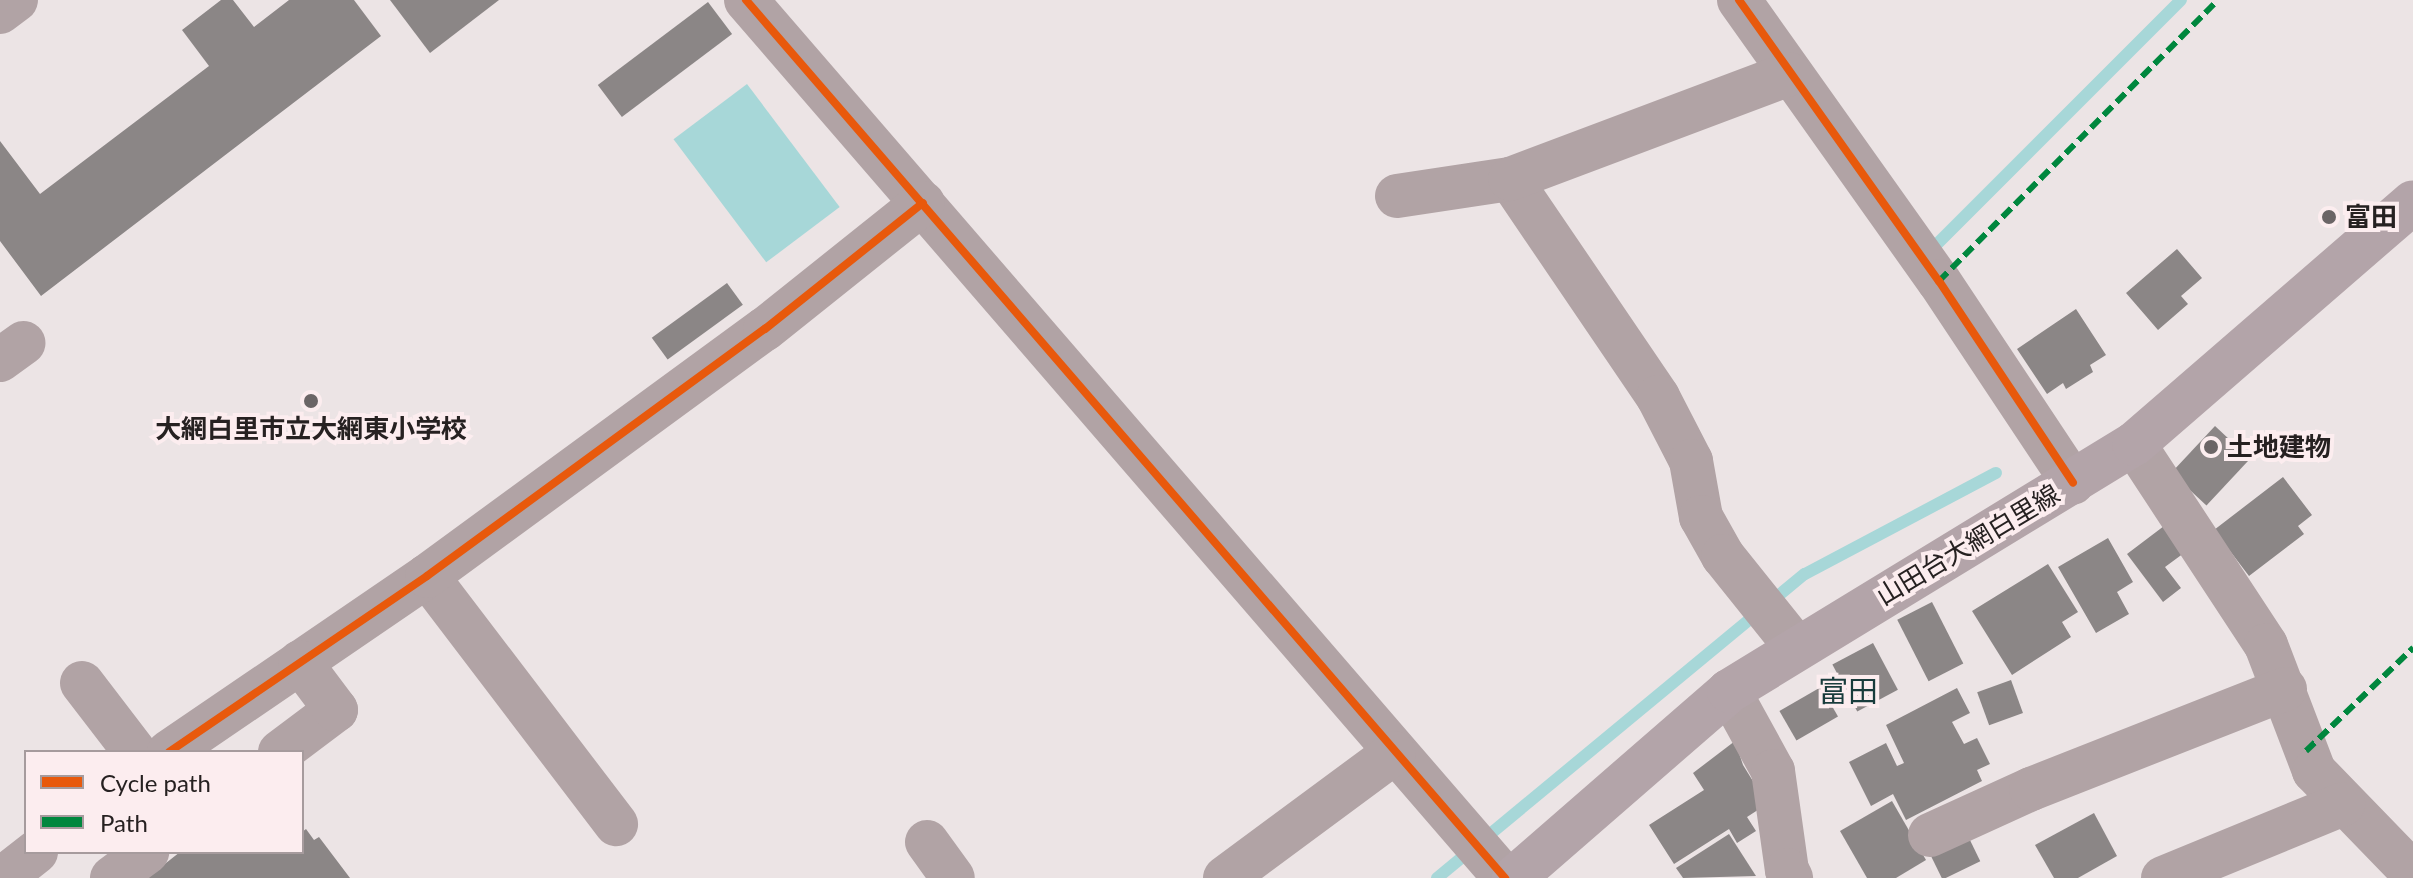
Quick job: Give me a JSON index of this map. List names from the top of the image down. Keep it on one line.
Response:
{"streets":{"main road":["山田台大網白里線"]},"districts":["富田"],"places":["富田","大網白里市立大網東小学校","土地建物"],"legend":["Cycle path","Path"]}
